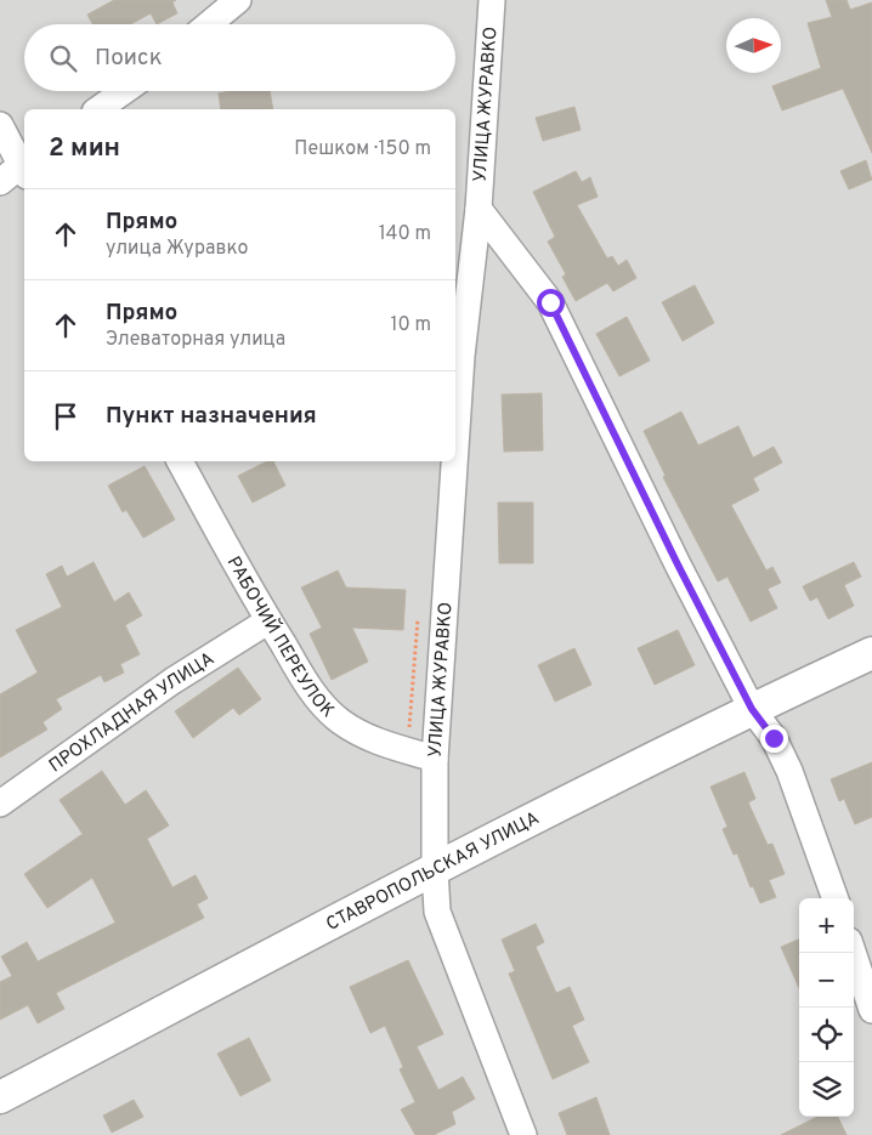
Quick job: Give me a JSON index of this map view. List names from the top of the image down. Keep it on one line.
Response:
{"streets":{"street":["УЛИЦА ЖУРАВКО","РАБОЧИЙ ПЕРЕУЛОК","ПРОХЛАДНАЯ УЛИЦА","СТАВРОПОЛЬСКАЯ УЛИЦА"]},"crossings":[["УЛИЦА ЖУРАВКО","РАБОЧИЙ ПЕРЕУЛОК"],["УЛИЦА ЖУРАВКО","СТАВРОПОЛЬСКАЯ УЛИЦА"],["РАБОЧИЙ ПЕРЕУЛОК","ПРОХЛАДНАЯ УЛИЦА"]],"north":"right","page":{"search":"Поиск","heading":["2 мин","Пешком · 150 m"],"list":[["Прямо","улица Журавко","140 m"],["Прямо","Элеваторная улица","10 m"],"Пункт назначения"],"map_buttons":["+","−"]}}
